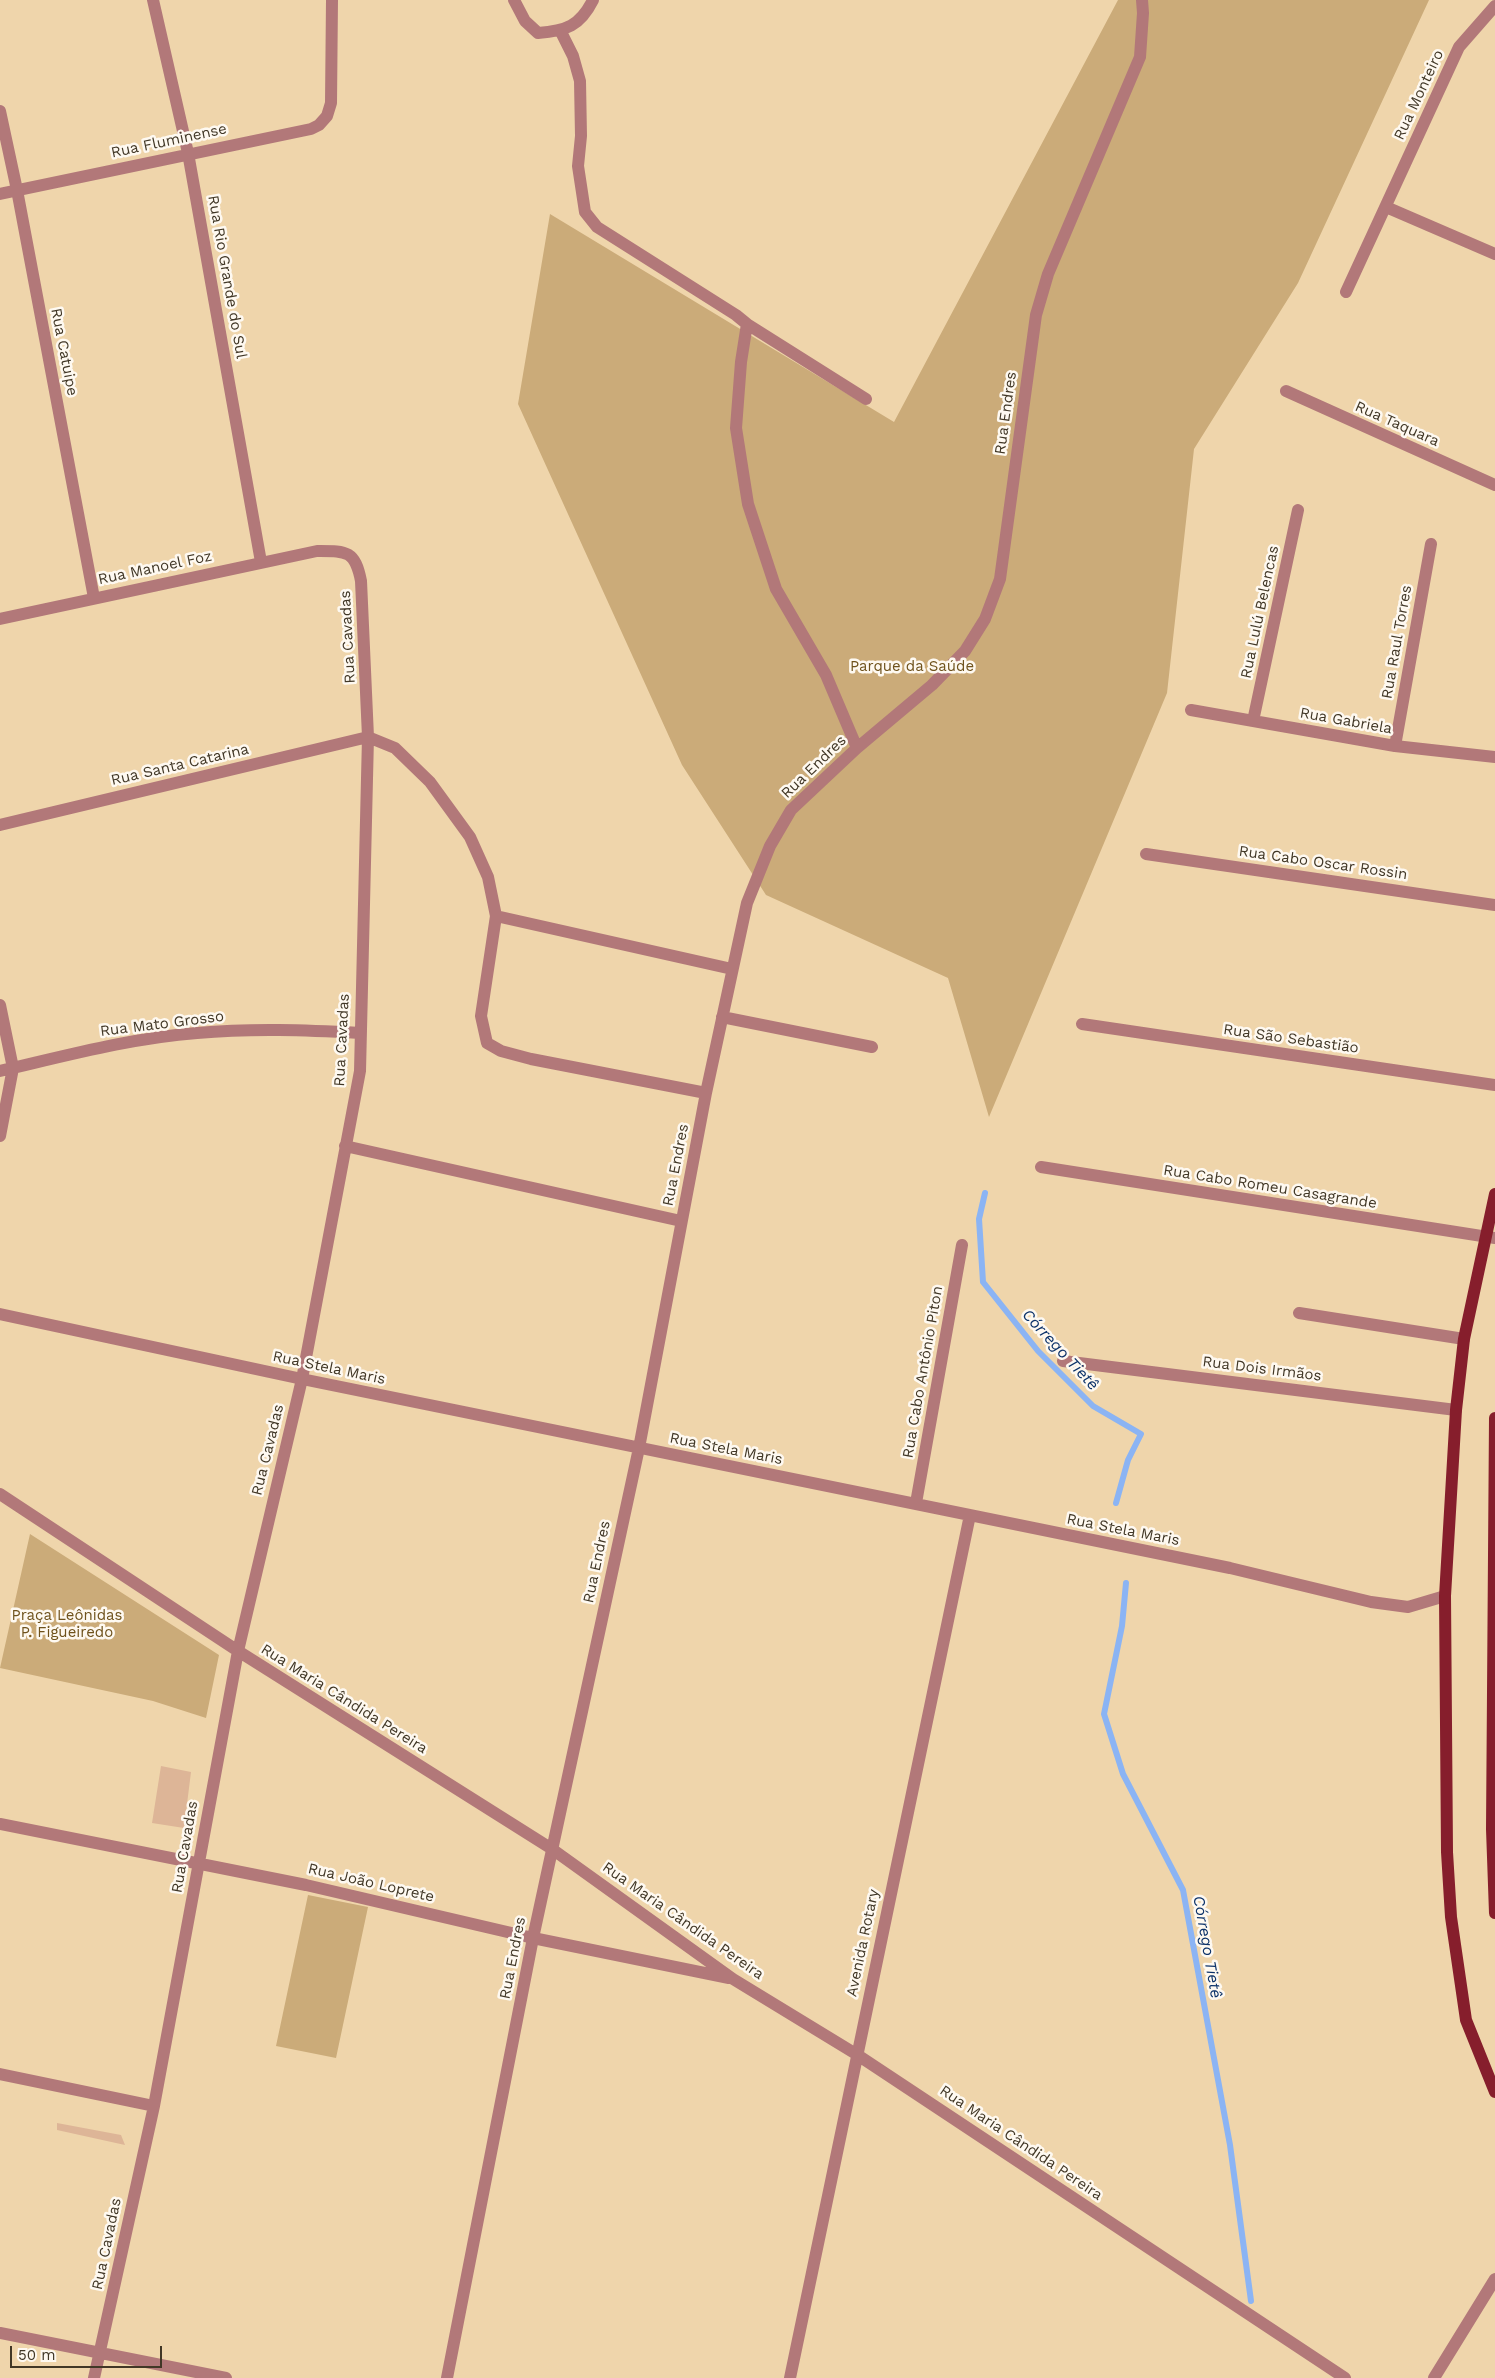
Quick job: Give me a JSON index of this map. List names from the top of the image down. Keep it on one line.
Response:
{"streets":{"street":["Rua Monteiro","Rua Fluminense","Rua Rio Grande do Sul","Rua Catuipe","Rua Endres","Rua Taquara","Rua Manoel Foz","Rua Lulú Belencas","Rua Cavadas","Rua Raul Torres","Rua Gabriela","Rua Santa Catarina","Rua Cabo Oscar Rossin","Rua Mato Grosso","Rua São Sebastião","Rua Cabo Romeu Casagrande","Rua Stela Maris","Rua Dois Irmãos","Rua Cabo Antônio Piton","Rua Maria Cândida Pereira","Rua João Loprete","Avenida Rotary"]},"crossings":[["Rua Fluminense","Rua Rio Grande do Sul"],["Rua Fluminense","Rua Catuipe"],["Rua Rio Grande do Sul","Rua Manoel Foz"],["Rua Catuipe","Rua Manoel Foz"],["Rua Endres","Rua Stela Maris"],["Rua Endres","Rua Maria Cândida Pereira"],["Rua Endres","Rua João Loprete"],["Rua Manoel Foz","Rua Cavadas"],["Rua Lulú Belencas","Rua Gabriela"],["Rua Cavadas","Rua Santa Catarina"],["Rua Cavadas","Rua Mato Grosso"],["Rua Cavadas","Rua Stela Maris"],["Rua Cavadas","Rua Maria Cândida Pereira"],["Rua Cavadas","Rua João Loprete"],["Rua Raul Torres","Rua Gabriela"],["Rua Stela Maris","Rua Cabo Antônio Piton"],["Rua Stela Maris","Avenida Rotary"],["Rua Maria Cândida Pereira","Rua João Loprete"],["Rua Maria Cândida Pereira","Avenida Rotary"]],"water":["Córrego Tietê"],"parks":["Parque da Saúde","Praça Leônidas P. Figueiredo"],"scale_bar":"50 m"}
